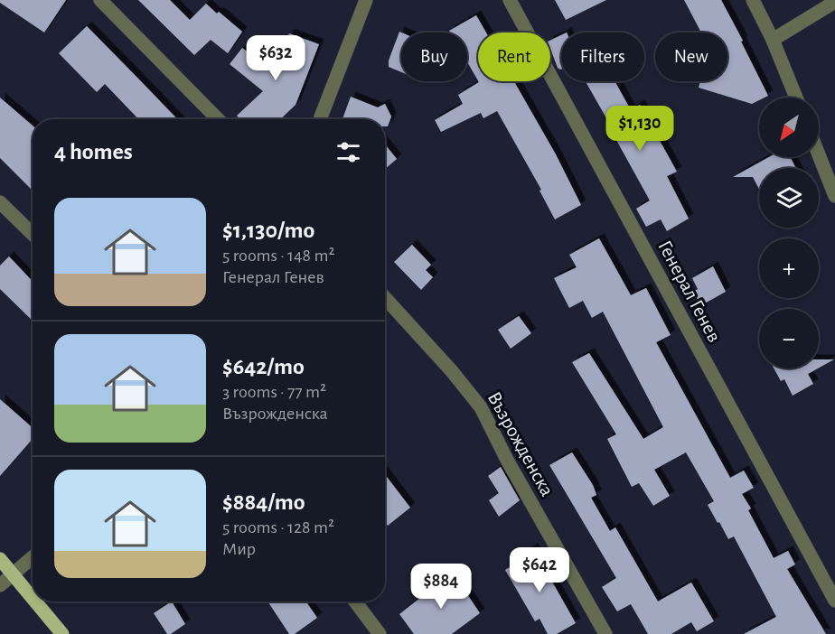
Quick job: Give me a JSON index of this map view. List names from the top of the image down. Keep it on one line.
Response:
{"streets":{"street":["Генерал Генев","Възрожденска"]},"north":"bottom left","page":{"chip":["Buy","Rent","Filters","New"],"price":["$632","$1,130","$642","$884"],"map_buttons":["+","−"],"heading":"4 homes","list":[{"name":"$1,130/mo","note":"5 rooms · 148 m² · Генерал Генев"},{"name":"$642/mo","note":"3 rooms · 77 m² · Възрожденска"},{"name":"$884/mo","note":"5 rooms · 128 m² · Мир"}]}}
